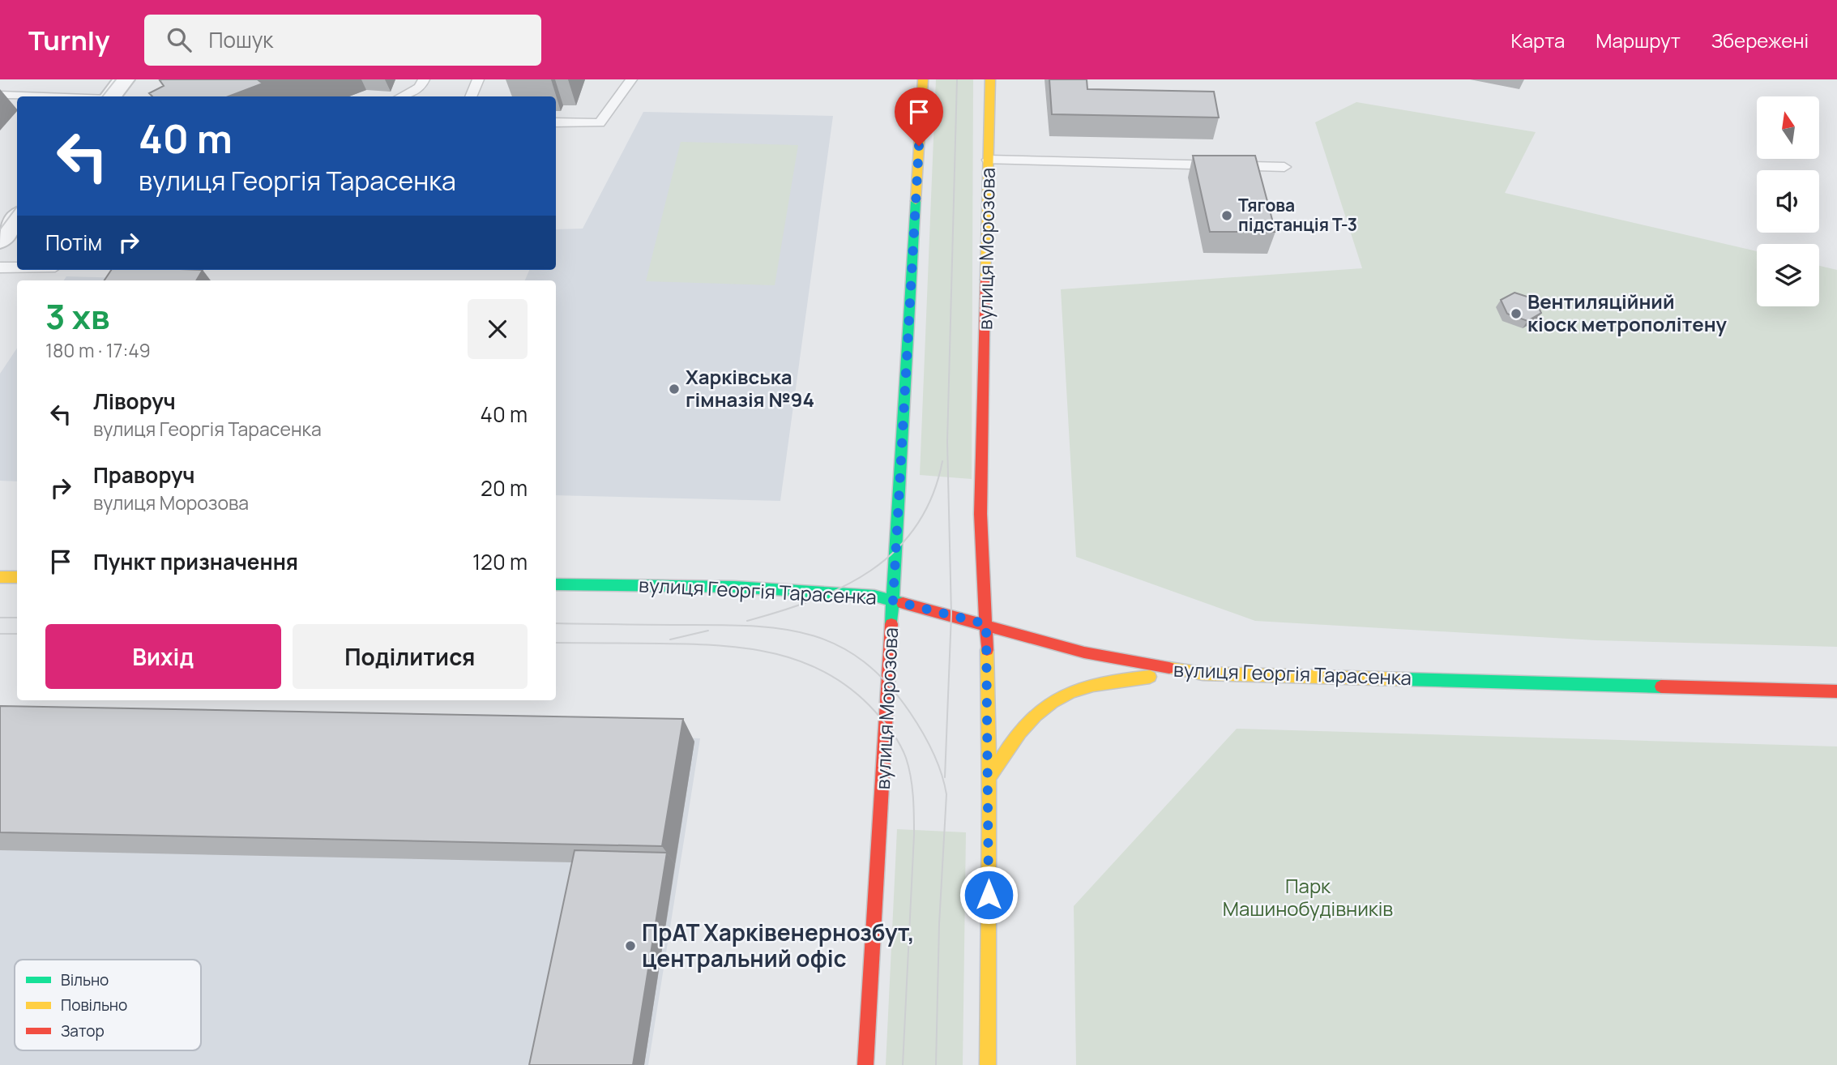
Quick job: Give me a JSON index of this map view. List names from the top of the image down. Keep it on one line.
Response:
{"streets":{"main road":["вулиця Морозова","вулиця Георгія Тарасенка"]},"crossings":[["вулиця Морозова","вулиця Георгія Тарасенка"]],"parks":["Парк Машинобудівників"],"places":["Тягова підстанція Т-3","Вентиляційний кіоск метрополітену","Харківська гімназія №94","ПрАТ Харківенернозбут, центральний офіс"],"legend":["Вільно","Повільно","Затор"],"north":"top","page":{"header":"Turnly","search":"Пошук","nav":["Карта","Маршрут","Збережені"],"turn":["40 m","вулиця Георгія Тарасенка"],"then":"Потім","heading":["3 хв","180 m · 17:49"],"list":[{"name":"Ліворуч","note":"вулиця Георгія Тарасенка","value":"40 m"},{"name":"Праворуч","note":"вулиця Морозова","value":"20 m"},{"name":"Пункт призначення","value":"120 m"}],"buttons":["Вихід","Поділитися"]}}
